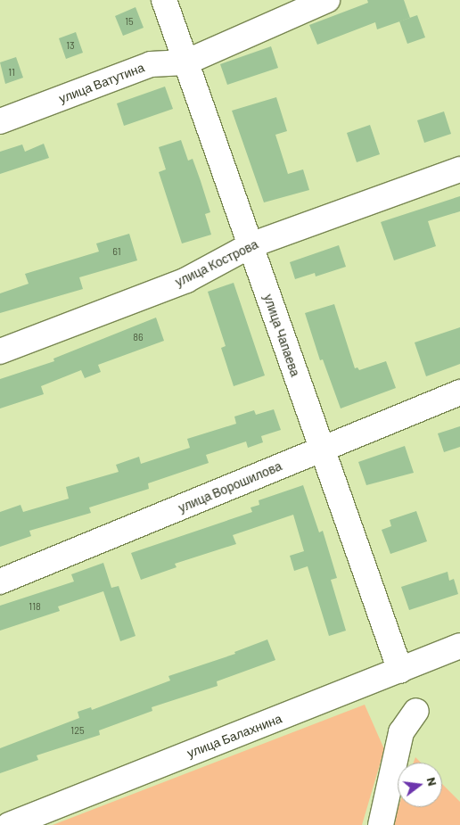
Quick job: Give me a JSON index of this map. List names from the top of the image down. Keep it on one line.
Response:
{"streets":{"street":["улица Ватутина","улица Кострова","улица Чапаева","улица Ворошилова","улица Балахнина"]},"crossings":[["улица Ватутина","улица Чапаева"],["улица Кострова","улица Чапаева"],["улица Чапаева","улица Ворошилова"],["улица Чапаева","улица Балахнина"]],"house_numbers":["15","13","11","61","86","118","125"],"north":"right"}
